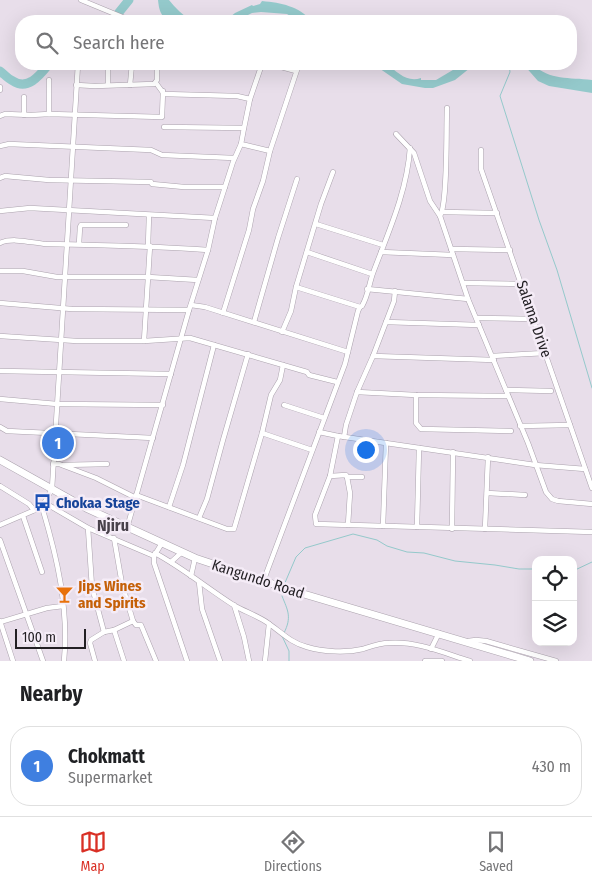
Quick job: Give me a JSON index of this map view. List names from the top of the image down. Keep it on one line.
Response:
{"streets":{"highway":["Kangundo Road"],"street":["Salama Drive"]},"districts":["Njiru"],"places":{"bus stop":["Chokaa Stage"],"bar":["Jips Wines and Spirits"]},"scale_bar":"100 m","page":{"search":"Search here","pins":"1","scale":"100 m","heading":"Nearby","list":[{"mark":"1","name":"Chokmatt","note":"Supermarket","value":"430 m"}],"nav":["Map","Directions","Saved"]}}
